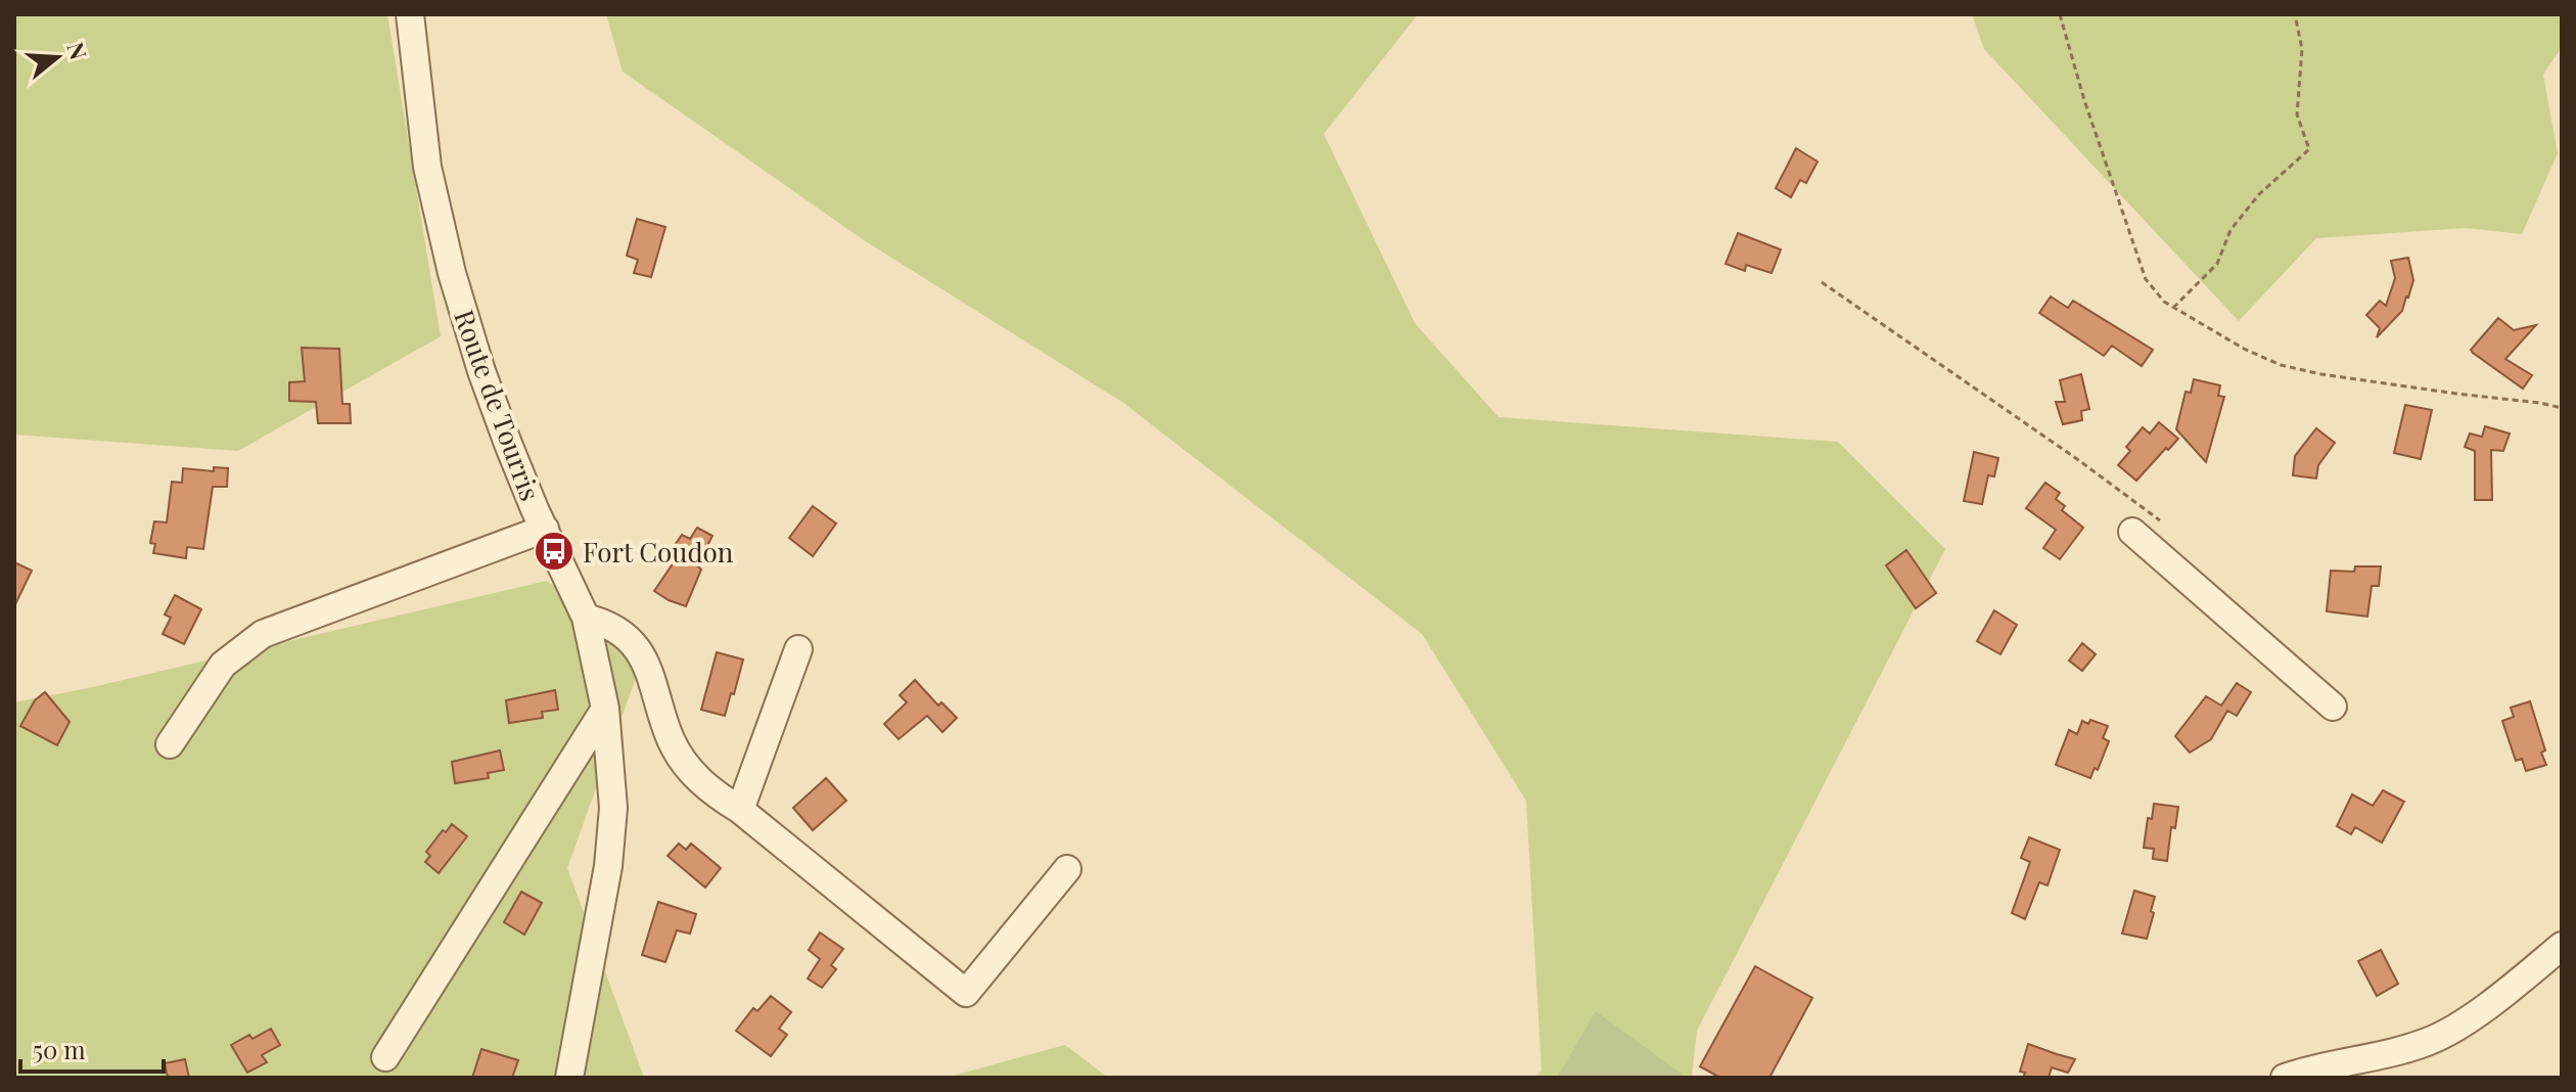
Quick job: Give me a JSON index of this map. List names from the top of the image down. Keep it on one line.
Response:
{"streets":{"street":["Route de Tourris"]},"places":{"bus stop":["Fort Coudon"]},"scale_bar":"50 m","north":"right"}
